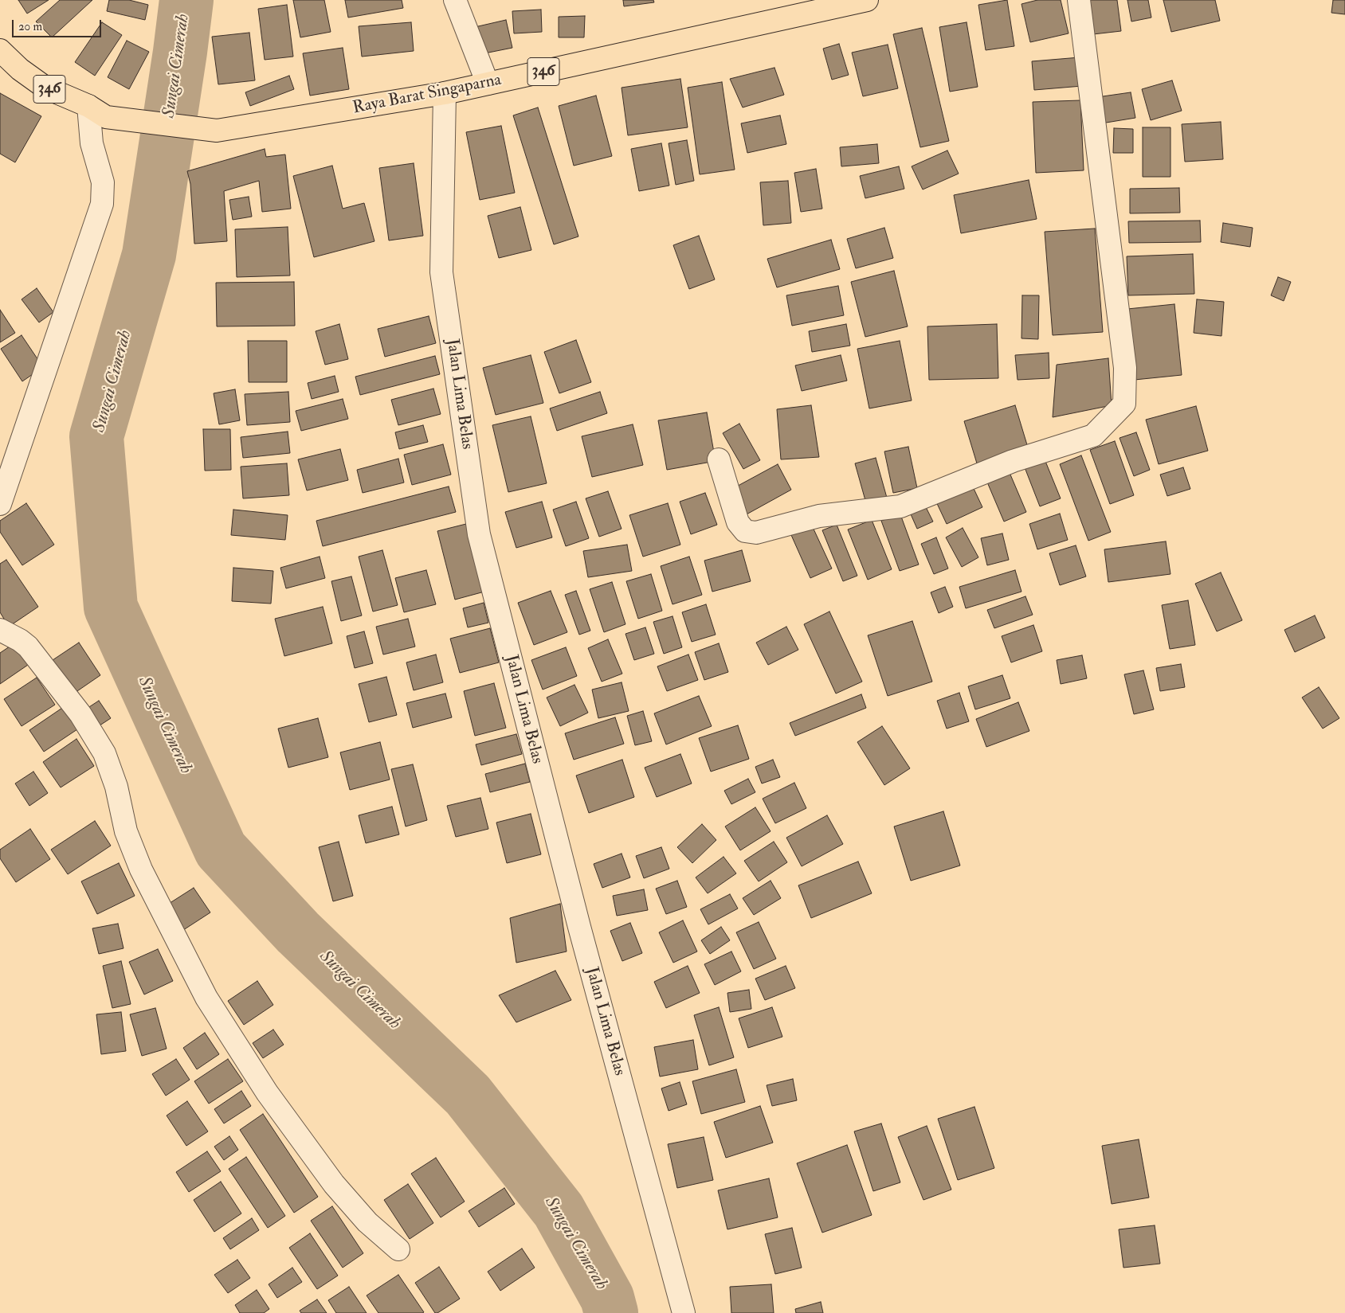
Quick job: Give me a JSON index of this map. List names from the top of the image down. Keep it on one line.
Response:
{"streets":{"main road":["346","Raya Barat Singaparna"],"street":["Jalan Lima Belas"]},"crossings":[["Raya Barat Singaparna","Jalan Lima Belas"]],"water":["Sungai Cimerah"],"scale_bar":"20 m"}
